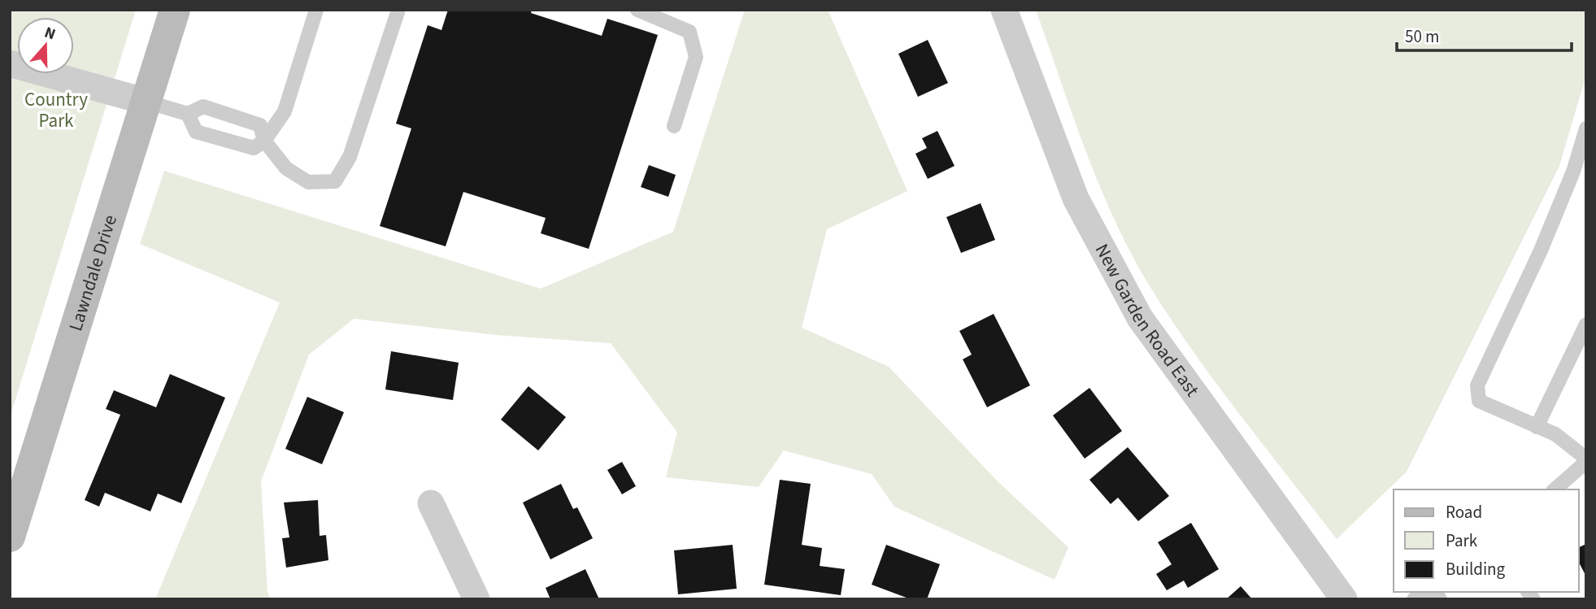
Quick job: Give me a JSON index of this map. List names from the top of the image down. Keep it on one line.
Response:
{"streets":{"main road":["Lawndale Drive"],"street":["New Garden Road East"]},"parks":["Country Park"],"legend":["Road","Park","Building"],"scale_bar":"50 m","north":"top"}
